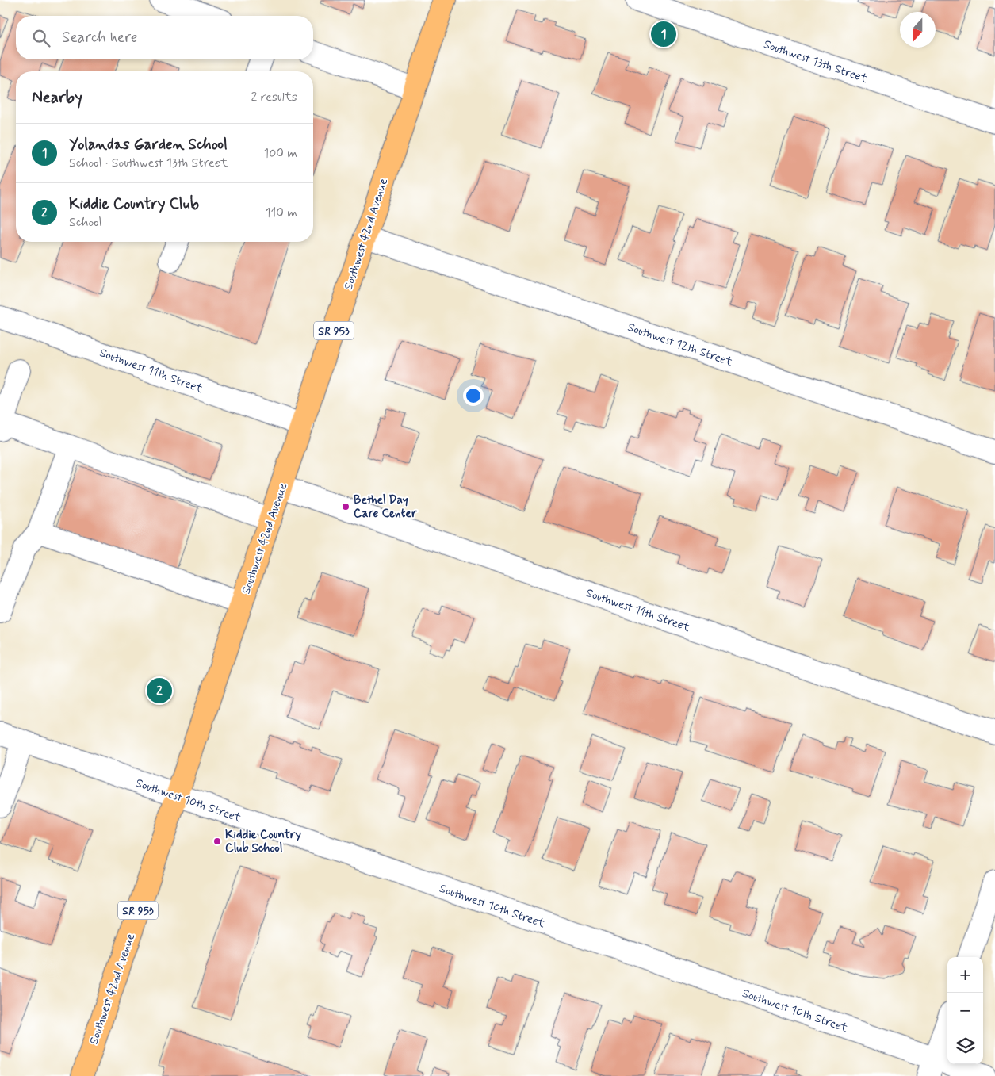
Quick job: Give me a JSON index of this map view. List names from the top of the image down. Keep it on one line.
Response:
{"streets":{"main road":["Southwest 42nd Avenue","SR 953"],"street":["Southwest 13th Street","Southwest 12th Street","Southwest 11th Street","Southwest 10th Street"]},"crossings":[["Southwest 42nd Avenue","Southwest 12th Street"],["Southwest 42nd Avenue","Southwest 11th Street"],["Southwest 42nd Avenue","Southwest 10th Street"]],"places":["Bethel Day Care Center","Kiddie Country Club School"],"north":"bottom","page":{"search":"Search here","pins":["1","2"],"heading":["Nearby","2 results"],"list":[{"mark":"1","name":"Yolandas Garden School","note":"School · Southwest 13th Street","value":"100 m"},{"mark":"2","name":"Kiddie Country Club","note":"School","value":"110 m"}],"map_buttons":["+","−"]}}
